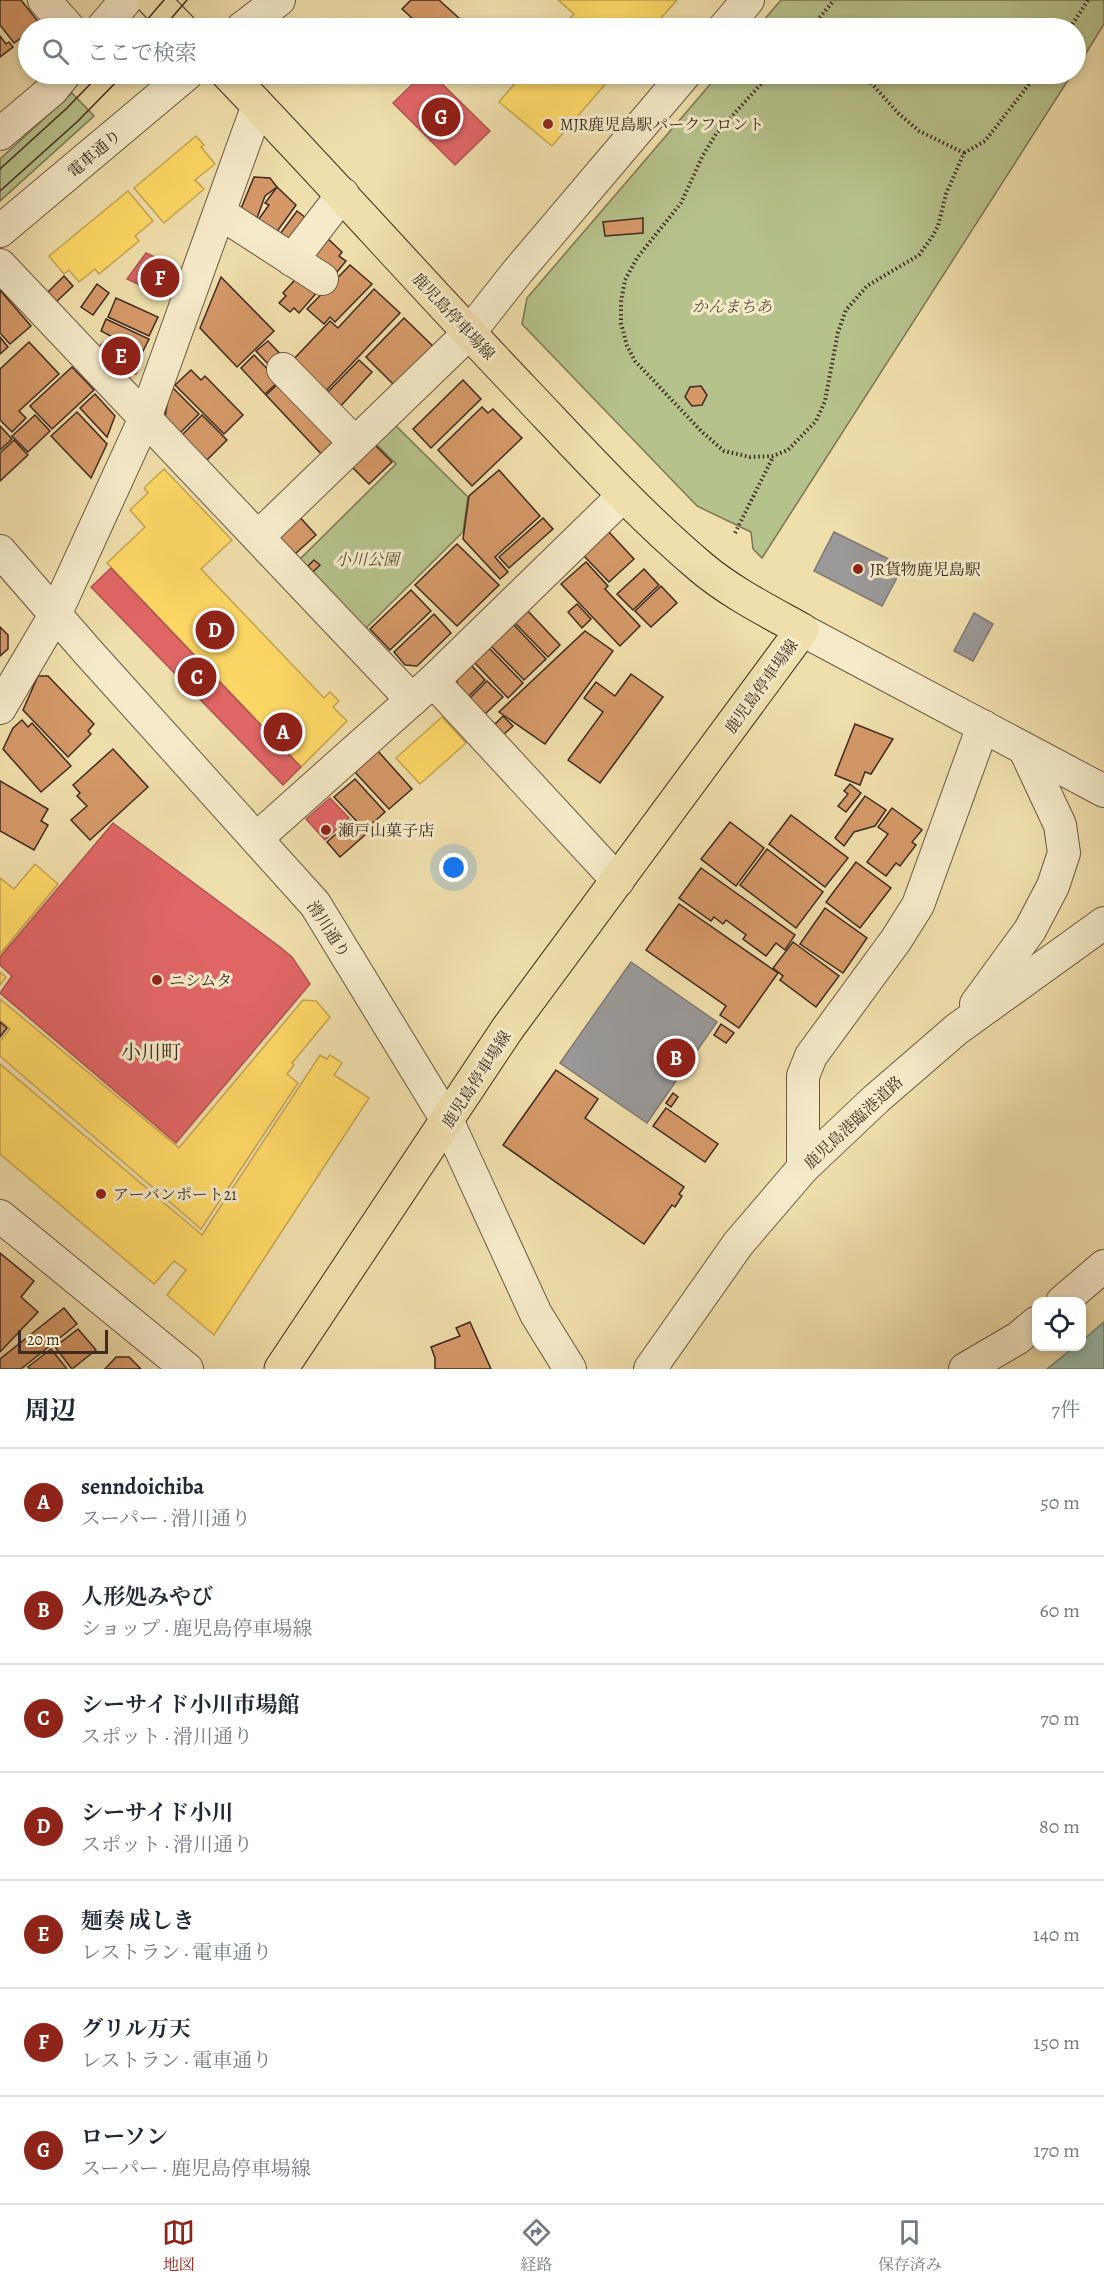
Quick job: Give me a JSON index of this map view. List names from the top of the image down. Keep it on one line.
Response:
{"streets":{"main road":["鹿児島停車場線"],"street":["電車通り","滑川通り","鹿児島港臨港道路"]},"crossings":[["鹿児島停車場線","滑川通り"]],"districts":["小川町"],"parks":["かんまちあ","小川公園"],"places":["MJR鹿児島駅パークフロント","JR貨物鹿児島駅","瀬戸山菓子店","ニシムタ","アーバンポート21"],"scale_bar":"20 m","page":{"search":"ここで検索","pins":["G","F","E","D","C","A","B"],"scale":"20 m","heading":["周辺","7件"],"list":[{"mark":"A","name":"senndoichiba","note":"スーパー · 滑川通り","value":"50 m"},{"mark":"B","name":"人形処みやび","note":"ショップ · 鹿児島停車場線","value":"60 m"},{"mark":"C","name":"シーサイド小川市場館","note":"スポット · 滑川通り","value":"70 m"},{"mark":"D","name":"シーサイド小川","note":"スポット · 滑川通り","value":"80 m"},{"mark":"E","name":"麺奏 成しき","note":"レストラン · 電車通り","value":"140 m"},{"mark":"F","name":"グリル万天","note":"レストラン · 電車通り","value":"150 m"},{"mark":"G","name":"ローソン","note":"スーパー · 鹿児島停車場線","value":"170 m"}],"nav":["地図","経路","保存済み"]}}
